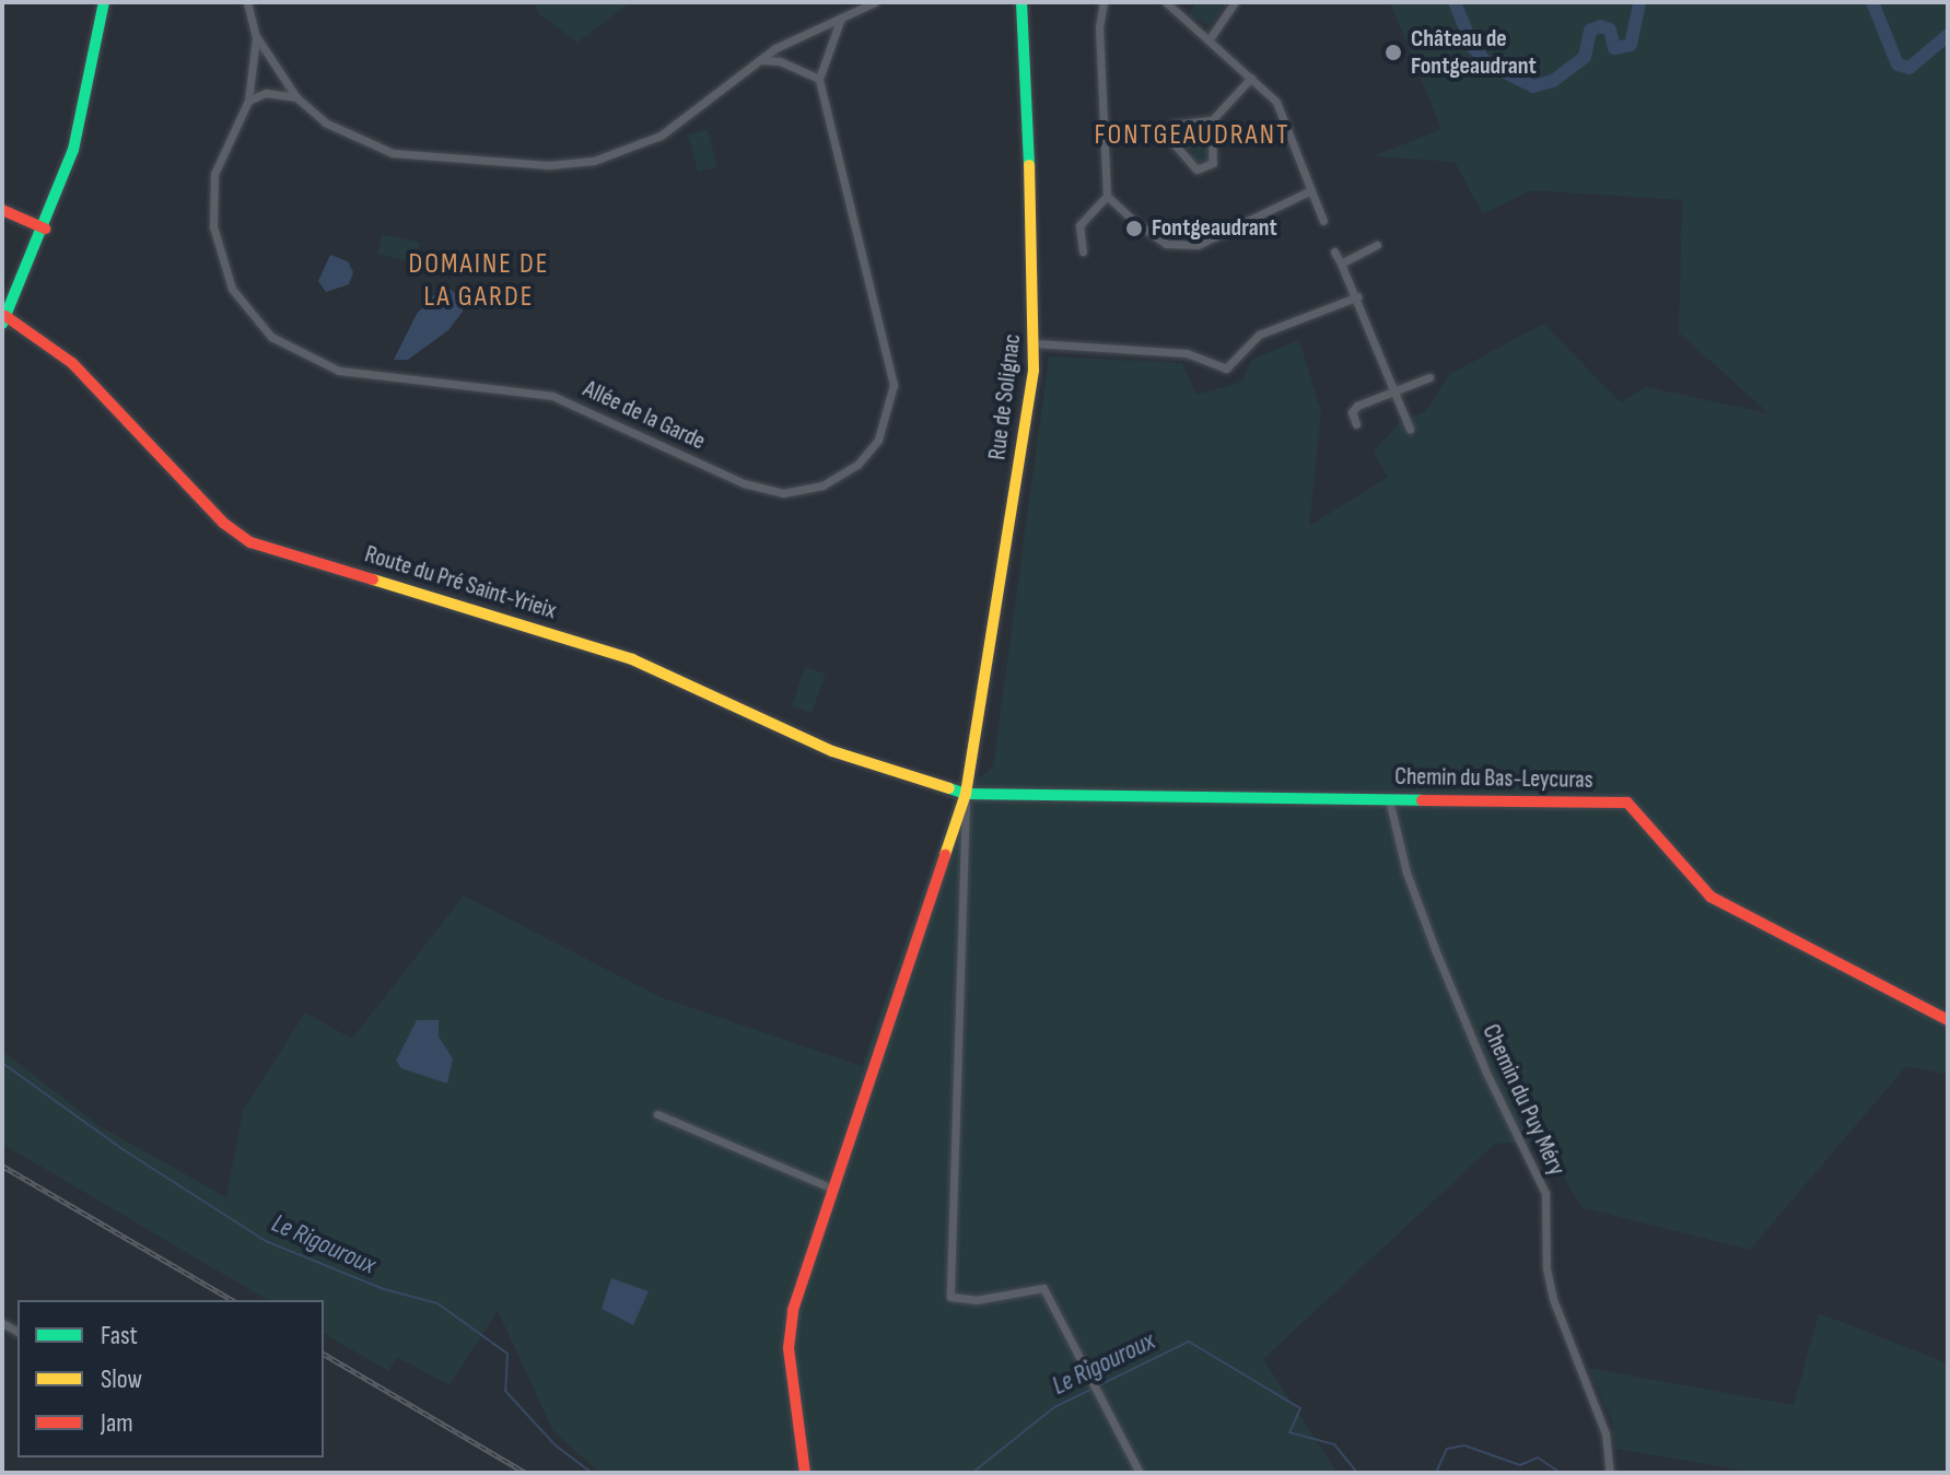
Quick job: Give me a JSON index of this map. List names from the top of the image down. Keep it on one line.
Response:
{"streets":{"street":["Rue de Solignac","Allée de la Garde","Route du Pré Saint-Yrieix","Chemin du Bas-Leycuras","Chemin du Puy Méry"]},"crossings":[["Rue de Solignac","Route du Pré Saint-Yrieix"],["Rue de Solignac","Chemin du Bas-Leycuras"],["Route du Pré Saint-Yrieix","Chemin du Bas-Leycuras"],["Chemin du Bas-Leycuras","Chemin du Puy Méry"]],"districts":["FONTGEAUDRANT","DOMAINE DE LA GARDE"],"water":["Le Rigouroux"],"places":["Château de Fontgeaudrant","Fontgeaudrant"],"legend":["Fast","Slow","Jam"]}
